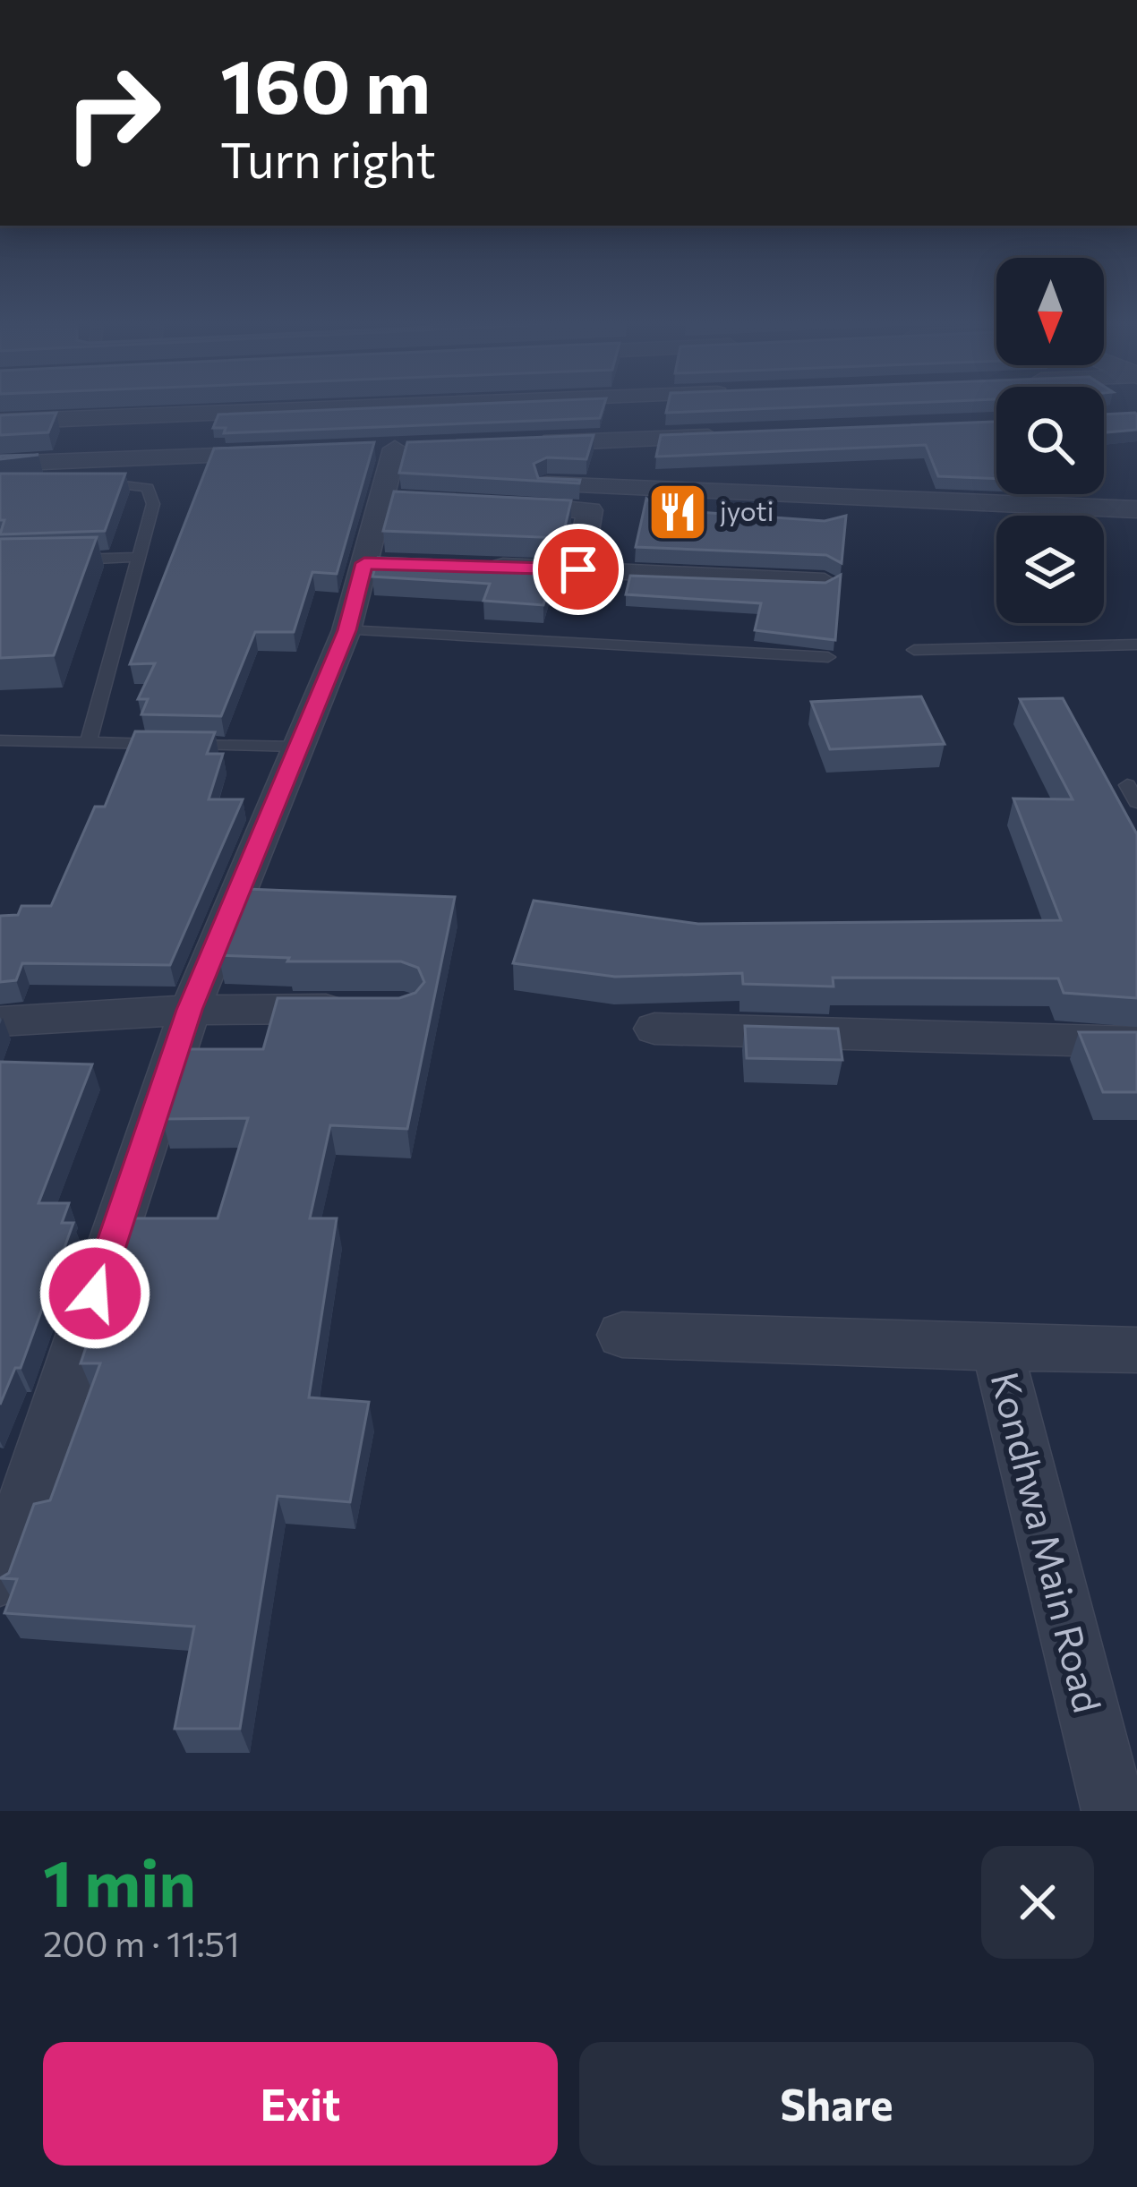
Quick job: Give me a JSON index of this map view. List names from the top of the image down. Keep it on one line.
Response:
{"streets":{"street":["Kondhwa Main Road"]},"places":{"restaurant":["jyoti"]},"north":"bottom","page":{"turn":["160 m","Turn right"],"heading":["1 min","200 m · 11:51"],"buttons":["Exit","Share"]}}
